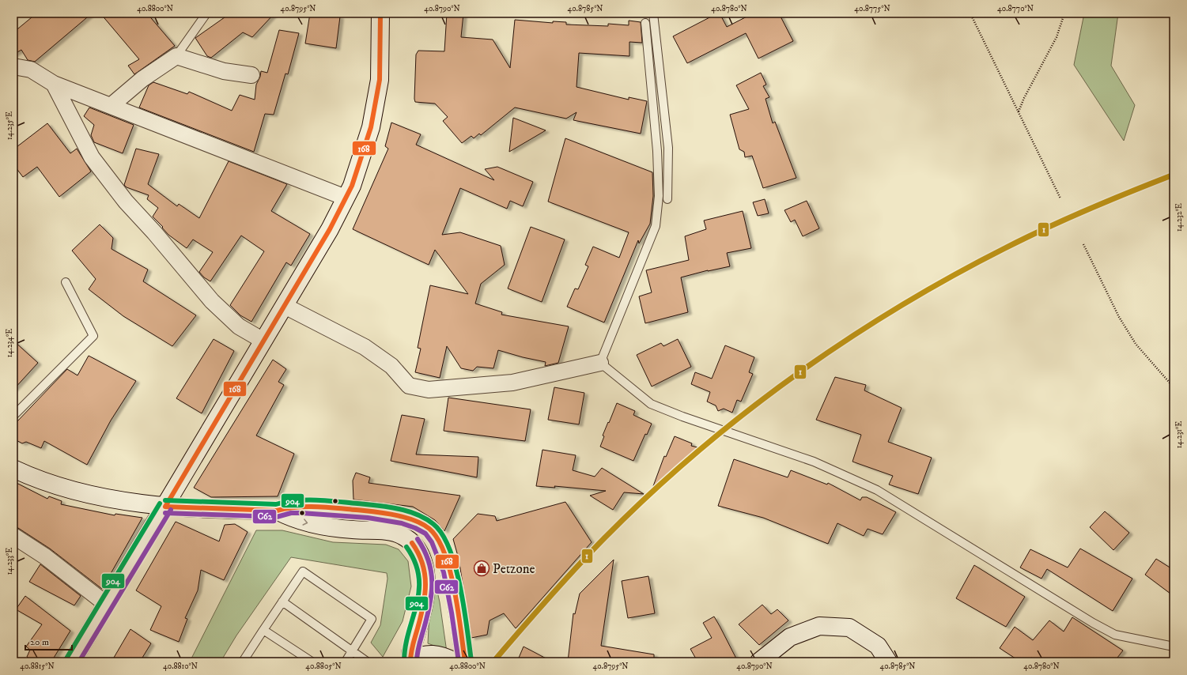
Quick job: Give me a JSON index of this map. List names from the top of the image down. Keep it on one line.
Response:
{"places":{"shop":["Petzone"]},"lines":["transit line 168","transit line 1","transit line 904","transit line C62"],"scale_bar":"20 m","coordinates":["40.8800°N","40.8795°N","40.8790°N","40.8785°N","40.8780°N","40.8775°N","40.8770°N","14.235°E","14.232°E","14.234°E","14.231°E","14.233°E","40.8815°N","40.8810°N","40.8805°N"]}
